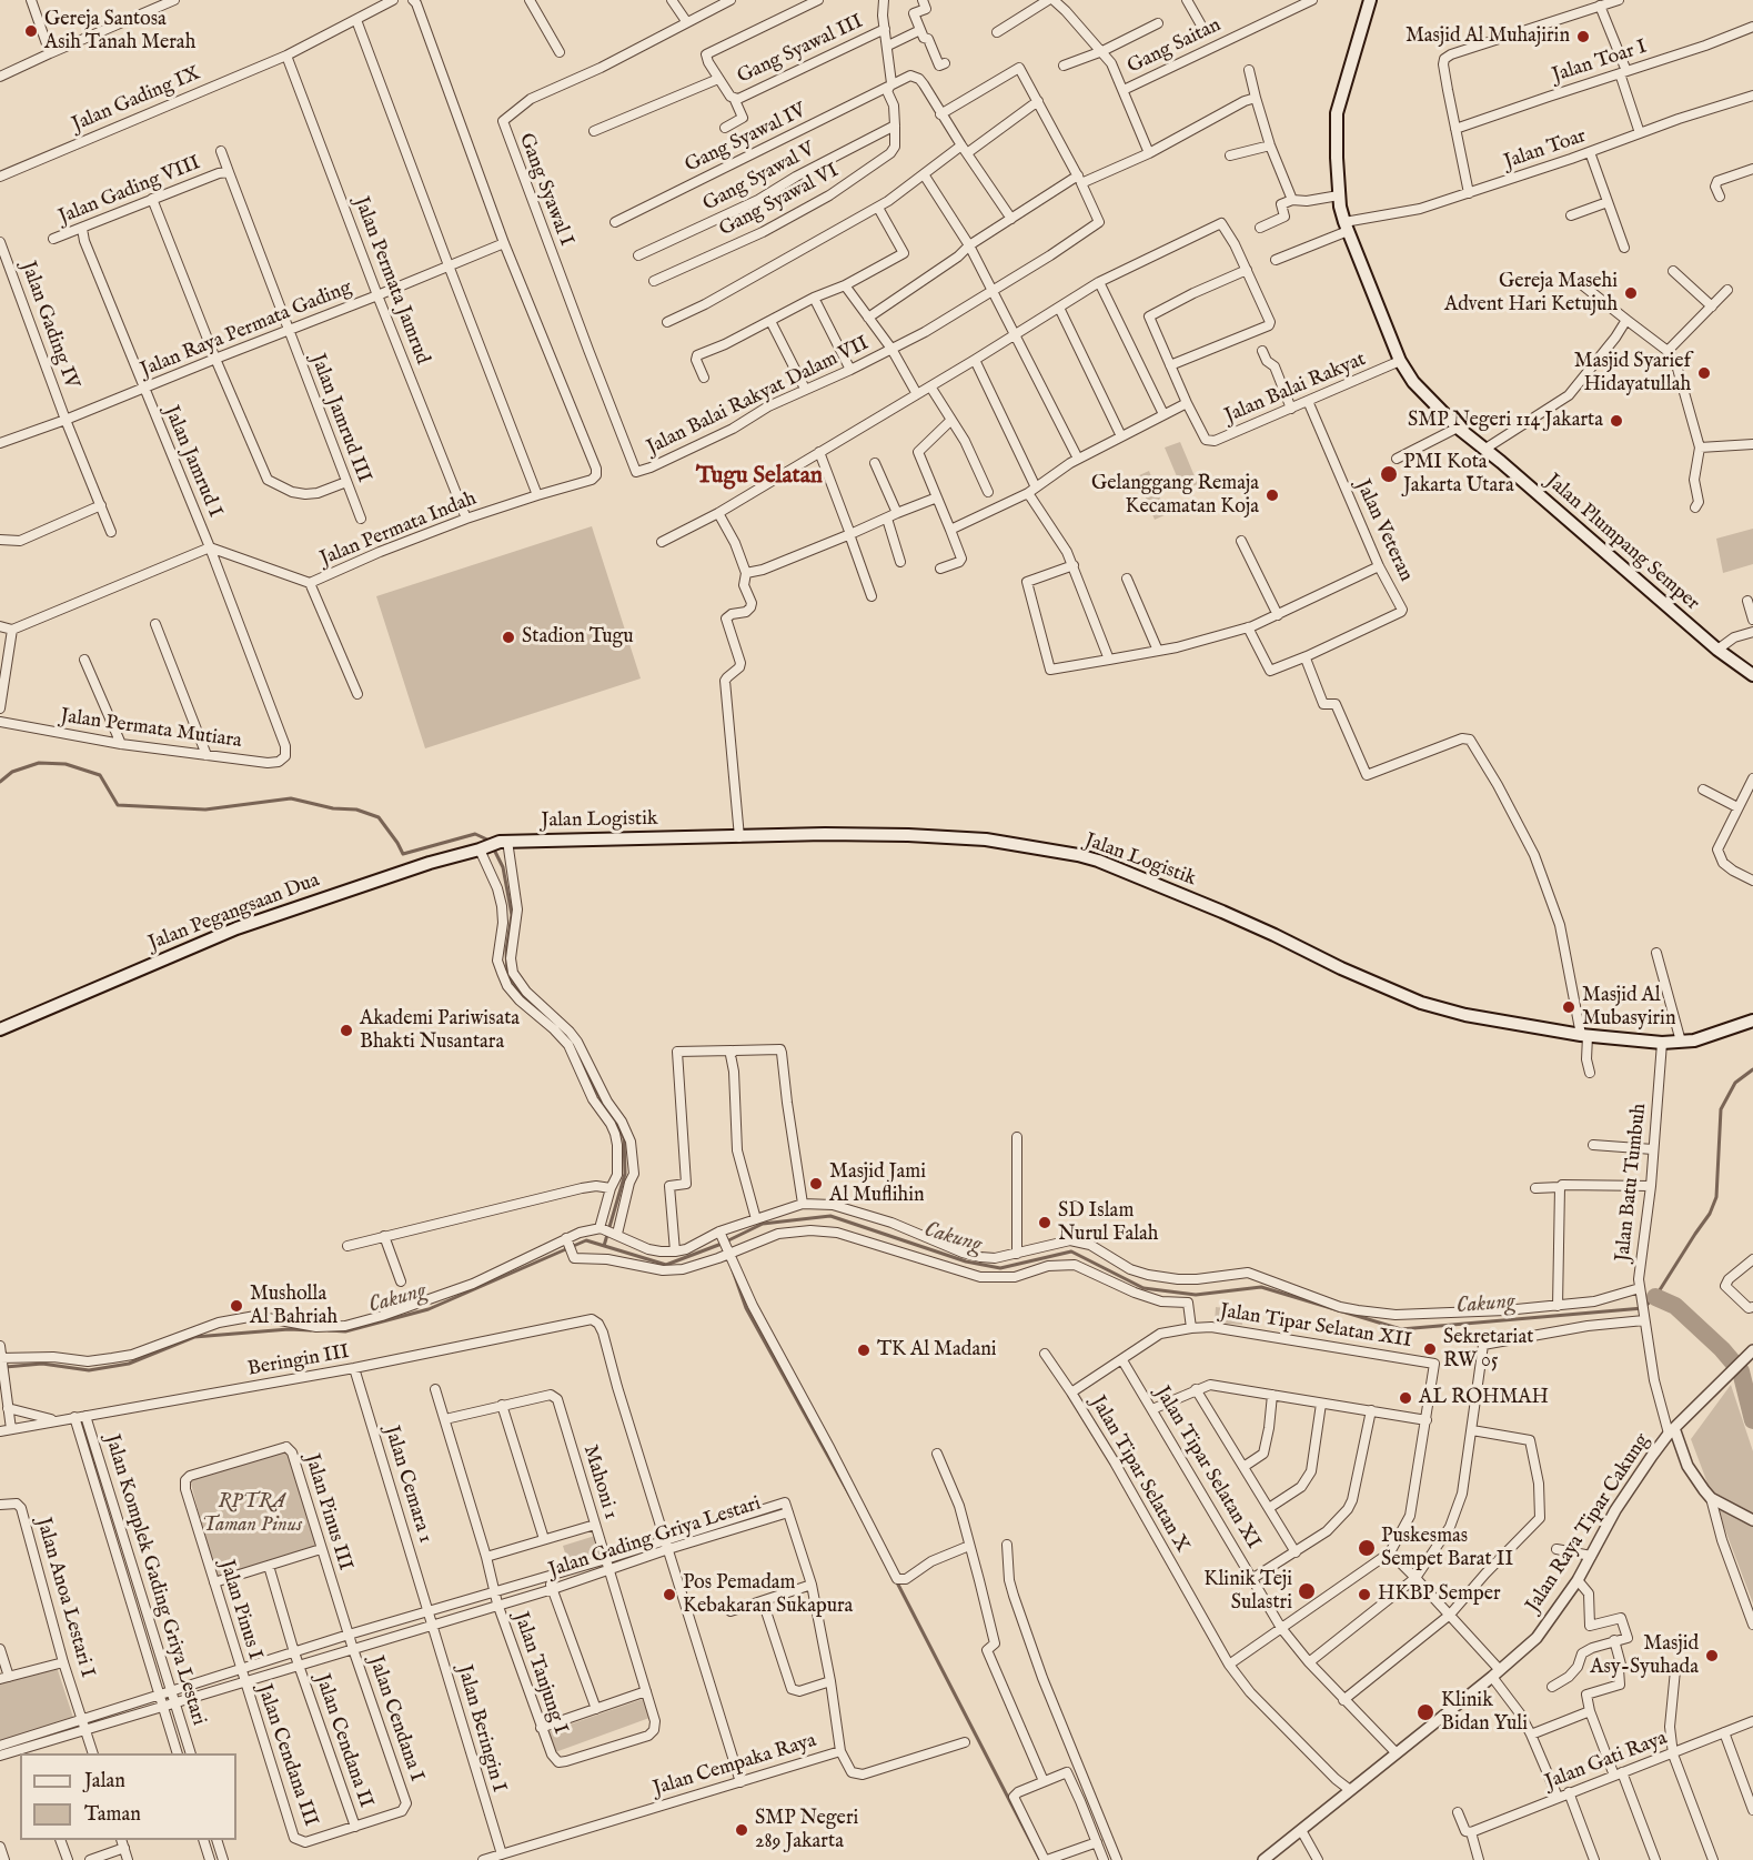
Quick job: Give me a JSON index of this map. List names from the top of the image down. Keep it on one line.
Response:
{"streets":{"main road":["Jalan Plumpang Semper","Jalan Logistik","Jalan Pegangsaan Dua"],"street":["Gang Saitan","Gang Syawal III","Jalan Toar I","Jalan Gading IX","Gang Syawal IV","Jalan Toar","Gang Syawal V","Gang Syawal I","Jalan Gading VIII","Gang Syawal VI","Jalan Permata Jamrud","Jalan Gading IV","Jalan Raya Permata Gading","Jalan Balai Rakyat","Jalan Balai Rakyat Dalam VII","Jalan Jamrud III","Jalan Jamrud I","Jalan Permata Indah","Jalan Veteran","Jalan Permata Mutiara","Jalan Batu Tumbuh","Jalan Tipar Selatan XII","Beringin III","Jalan Tipar Selatan XI","Jalan Tipar Selatan X","Mahoni 1","Jalan Cemara 1","Jalan Pinus III","Jalan Raya Tipar Cakung","Jalan Gading Griya Lestari","Jalan Komplek Gading Griya Lestari","Jalan Anoa Lestari I","Jalan Pinus I","Jalan Tanjung I","Jalan Cendana I","Jalan Beringin I","Jalan Cendana II","Jalan Cendana III","Jalan Gati Raya","Jalan Cempaka Raya"]},"crossings":[["Jalan Gading IX","Jalan Permata Jamrud"],["Jalan Toar","Jalan Plumpang Semper"],["Gang Syawal V","Gang Syawal VI"],["Gang Syawal I","Jalan Balai Rakyat Dalam VII"],["Jalan Gading VIII","Jalan Jamrud III"],["Jalan Gading VIII","Jalan Jamrud I"],["Jalan Permata Jamrud","Jalan Raya Permata Gading"],["Jalan Permata Jamrud","Jalan Permata Indah"],["Jalan Gading IV","Jalan Raya Permata Gading"],["Jalan Raya Permata Gading","Jalan Jamrud III"],["Jalan Raya Permata Gading","Jalan Jamrud I"],["Jalan Balai Rakyat","Jalan Veteran"],["Jalan Balai Rakyat","Jalan Plumpang Semper"],["Jalan Jamrud I","Jalan Permata Indah"],["Jalan Jamrud I","Jalan Permata Mutiara"],["Jalan Logistik","Jalan Pegangsaan Dua"],["Jalan Logistik","Jalan Batu Tumbuh"],["Jalan Tipar Selatan XII","Jalan Tipar Selatan XI"],["Jalan Tipar Selatan XII","Jalan Tipar Selatan X"],["Beringin III","Jalan Cemara 1"],["Beringin III","Jalan Gading Griya Lestari"],["Beringin III","Jalan Komplek Gading Griya Lestari"],["Jalan Tipar Selatan XI","Jalan Raya Tipar Cakung"],["Jalan Tipar Selatan X","Jalan Raya Tipar Cakung"],["Mahoni 1","Jalan Gading Griya Lestari"],["Mahoni 1","Jalan Tanjung I"],["Jalan Cemara 1","Jalan Gading Griya Lestari"],["Jalan Cemara 1","Jalan Beringin I"],["Jalan Pinus III","Jalan Gading Griya Lestari"],["Jalan Pinus III","Jalan Pinus I"],["Jalan Pinus III","Jalan Cendana I"],["Jalan Gading Griya Lestari","Jalan Komplek Gading Griya Lestari"],["Jalan Gading Griya Lestari","Jalan Pinus I"],["Jalan Gading Griya Lestari","Jalan Tanjung I"],["Jalan Gading Griya Lestari","Jalan Cendana I"],["Jalan Gading Griya Lestari","Jalan Beringin I"],["Jalan Gading Griya Lestari","Jalan Cendana II"],["Jalan Gading Griya Lestari","Jalan Cendana III"],["Jalan Gading Griya Lestari","Jalan Cempaka Raya"],["Jalan Pinus I","Jalan Cendana III"],["Jalan Cendana I","Jalan Cendana II"],["Jalan Cendana I","Jalan Cendana III"],["Jalan Beringin I","Jalan Cempaka Raya"]],"districts":["Tugu Selatan"],"water":["Cakung"],"parks":["RPTRA Taman Pinus"],"places":["Gereja Santosa Asih Tanah Merah","Masjid Al Muhajirin","Gereja Masehi Advent Hari Ketujuh","Masjid Syarief Hidayatullah","SMP Negeri 114 Jakarta","PMI Kota Jakarta Utara","Gelanggang Remaja Kecamatan Koja","Stadion Tugu","Masjid Al Mubasyirin","Akademi Pariwisata Bhakti Nusantara","Masjid Jami Al Muflihin","SD Islam Nurul Falah","Musholla Al Bahriah","Sekretariat RW 05","TK Al Madani","AL ROHMAH","Puskesmas Sempet Barat II","Klinik Teji Sulastri","Pos Pemadam Kebakaran Sukapura","HKBP Semper","Masjid Asy-Syuhada","Klinik Bidan Yuli","SMP Negeri 289 Jakarta"],"legend":["Jalan","Taman"]}
